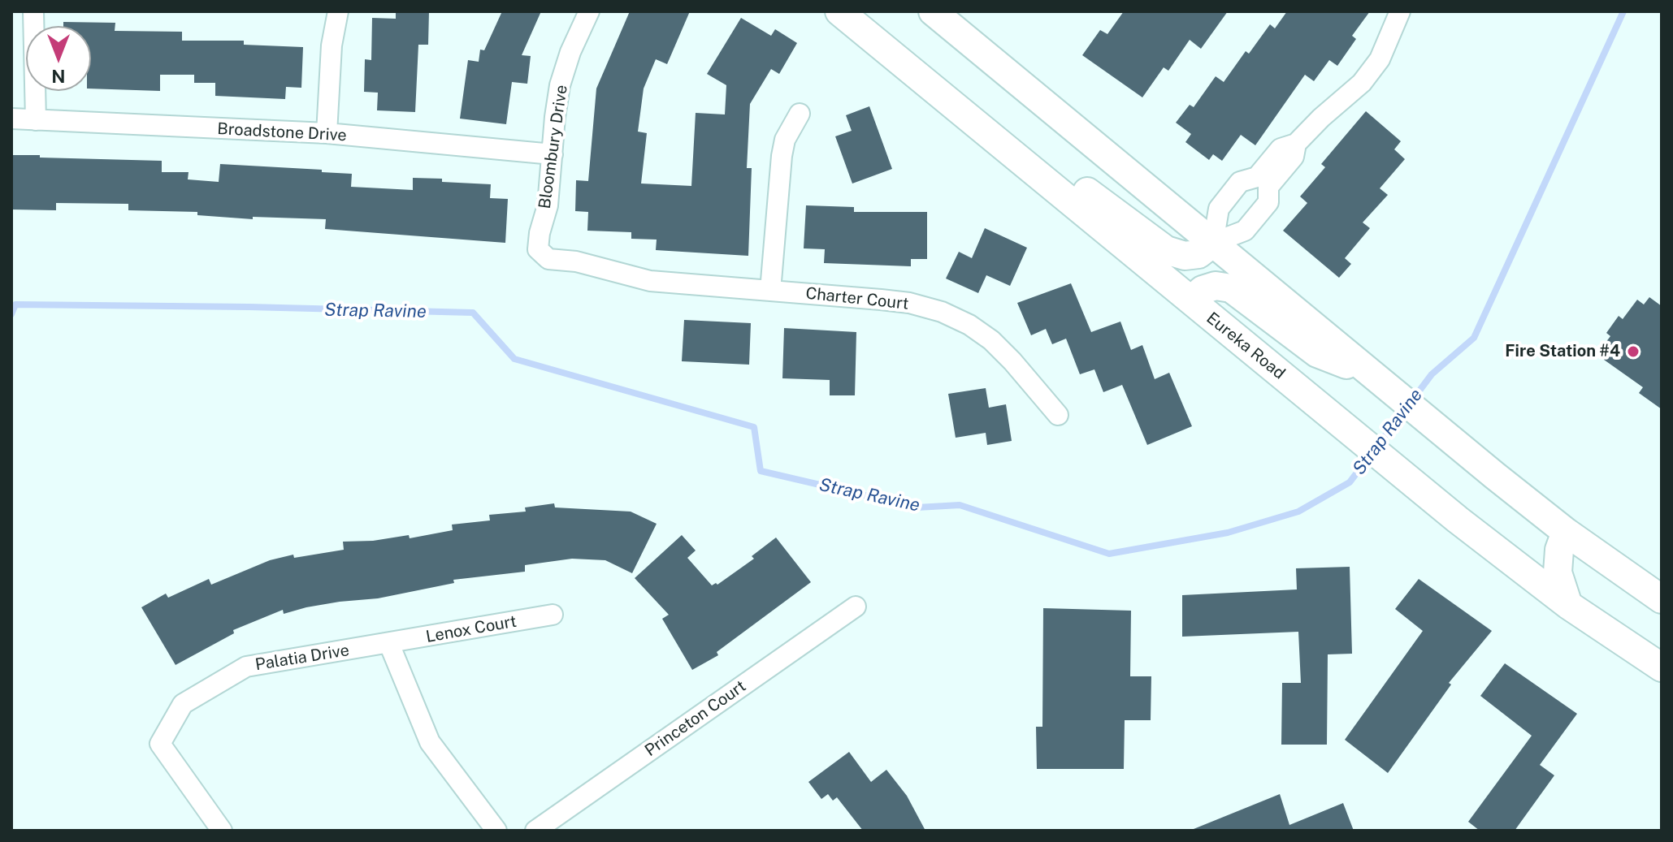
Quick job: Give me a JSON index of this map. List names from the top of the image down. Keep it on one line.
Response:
{"streets":{"main road":["Eureka Road"],"street":["Broadstone Drive","Bloombury Drive","Charter Court","Lenox Court","Palatia Drive","Princeton Court"]},"crossings":[["Broadstone Drive","Bloombury Drive"],["Bloombury Drive","Charter Court"],["Lenox Court","Palatia Drive"]],"water":["Strap Ravine"],"places":["Fire Station #4"],"north":"bottom"}
